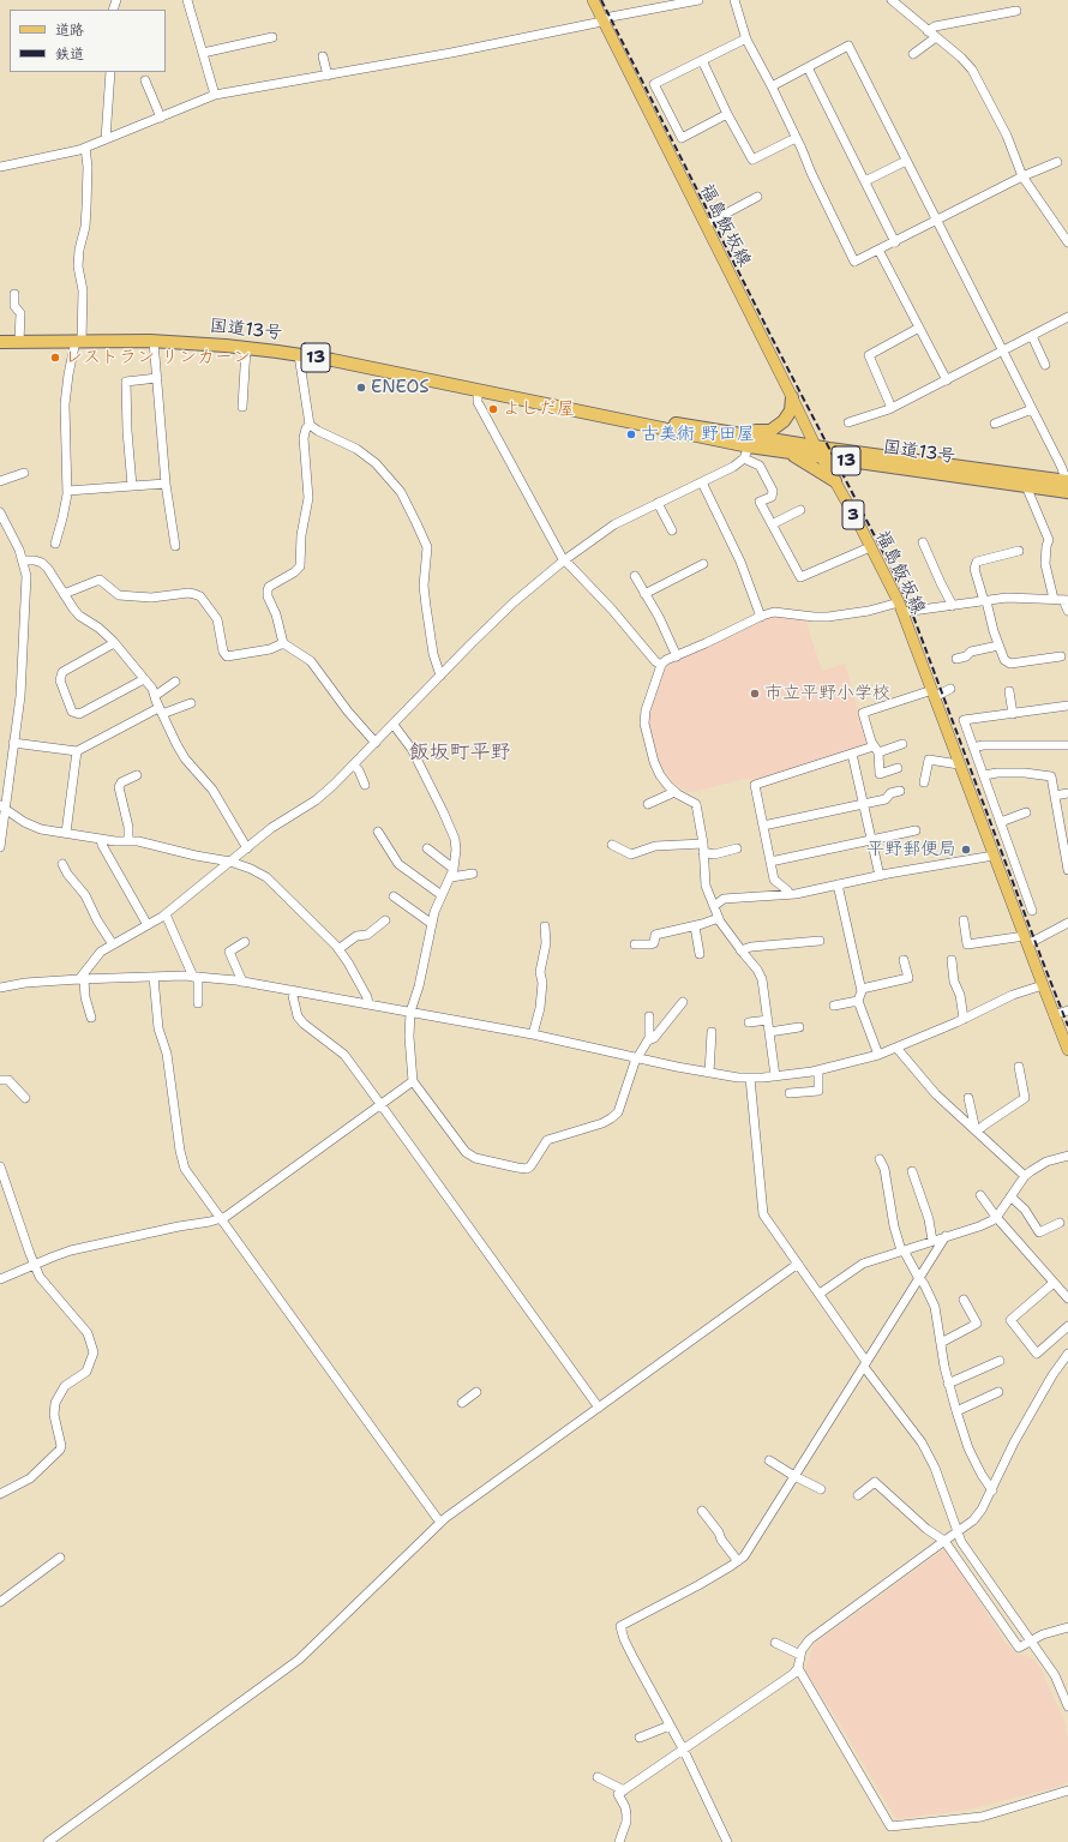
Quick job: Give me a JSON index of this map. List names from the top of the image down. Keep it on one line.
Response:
{"streets":{"highway":["国道13号","13"],"main road":["福島飯坂線","3"]},"crossings":[["福島飯坂線","国道13号"]],"districts":["飯坂町平野"],"places":["レストラン リンカーン","ENEOS","よしだ屋","古美術 野田屋","市立平野小学校","平野郵便局"],"legend":["道路","鉄道"]}
